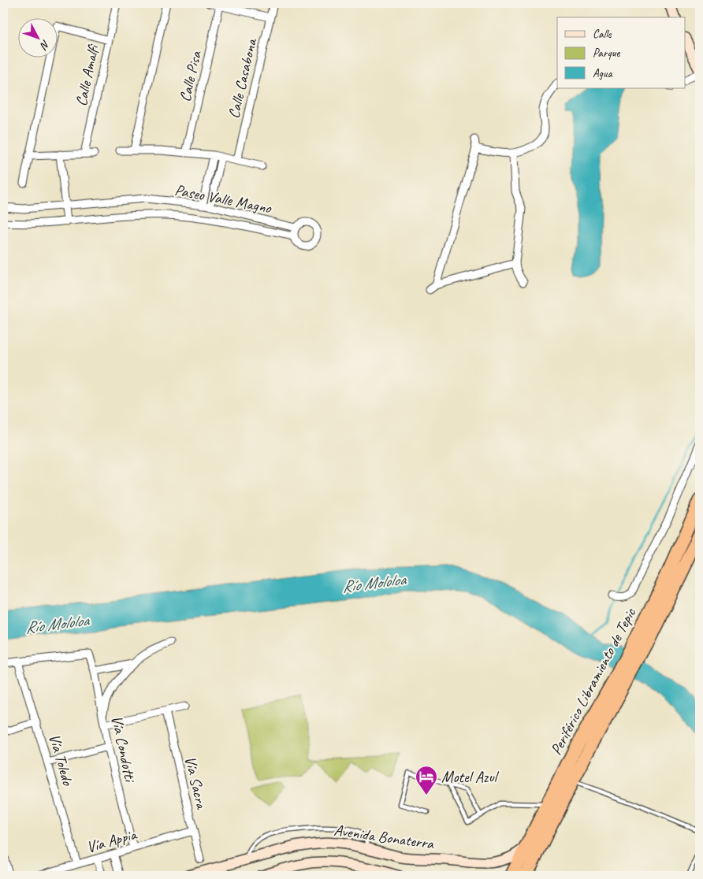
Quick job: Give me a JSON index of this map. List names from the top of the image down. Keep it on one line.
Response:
{"streets":{"highway":["Periférico Libramiento de Tepic"],"street":["Calle Amalfi","Calle Pisa","Calle Casabona","Paseo Valle Magno","Vía Condotti","Vía Toledo","Vía Sacra","Avenida Bonaterra","Vía Appia"]},"crossings":[["Periférico Libramiento de Tepic","Avenida Bonaterra"],["Vía Condotti","Vía Toledo"],["Vía Condotti","Vía Appia"],["Vía Toledo","Vía Appia"],["Vía Sacra","Vía Appia"]],"water":["Río Mololoa"],"places":{"hotel":["Motel Azul"]},"legend":["Calle","Parque","Agua"],"north":"bottom right"}
